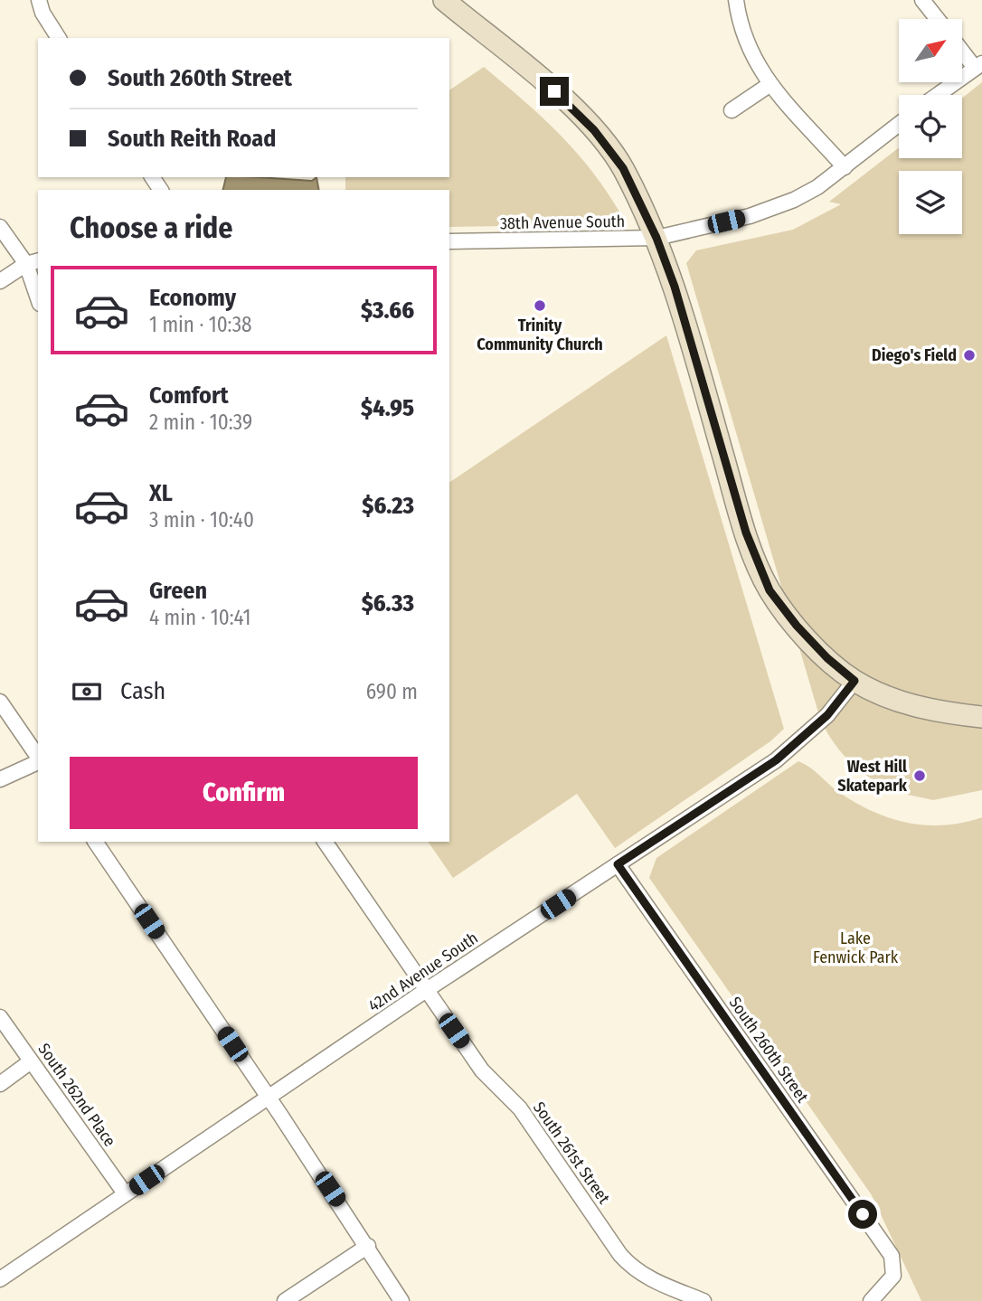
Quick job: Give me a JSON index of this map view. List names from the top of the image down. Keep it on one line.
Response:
{"streets":{"street":["38th Avenue South","42nd Avenue South","South 260th Street","South 262nd Place","South 261st Street"]},"crossings":[["42nd Avenue South","South 260th Street"],["42nd Avenue South","South 262nd Place"],["42nd Avenue South","South 261st Street"]],"parks":["Lake Fenwick Park"],"places":["Trinity Community Church","Diego's Field","West Hill Skatepark"],"north":"top right","page":{"banner":["South 260th Street","South Reith Road"],"heading":"Choose a ride","list":[{"name":"Economy","note":"1 min · 10:38","value":"$3.66"},{"name":"Comfort","note":"2 min · 10:39","value":"$4.95"},{"name":"XL","note":"3 min · 10:40","value":"$6.23"},{"name":"Green","note":"4 min · 10:41","value":"$6.33"}],"pay":["Cash","690 m"],"buttons":"Confirm"}}
